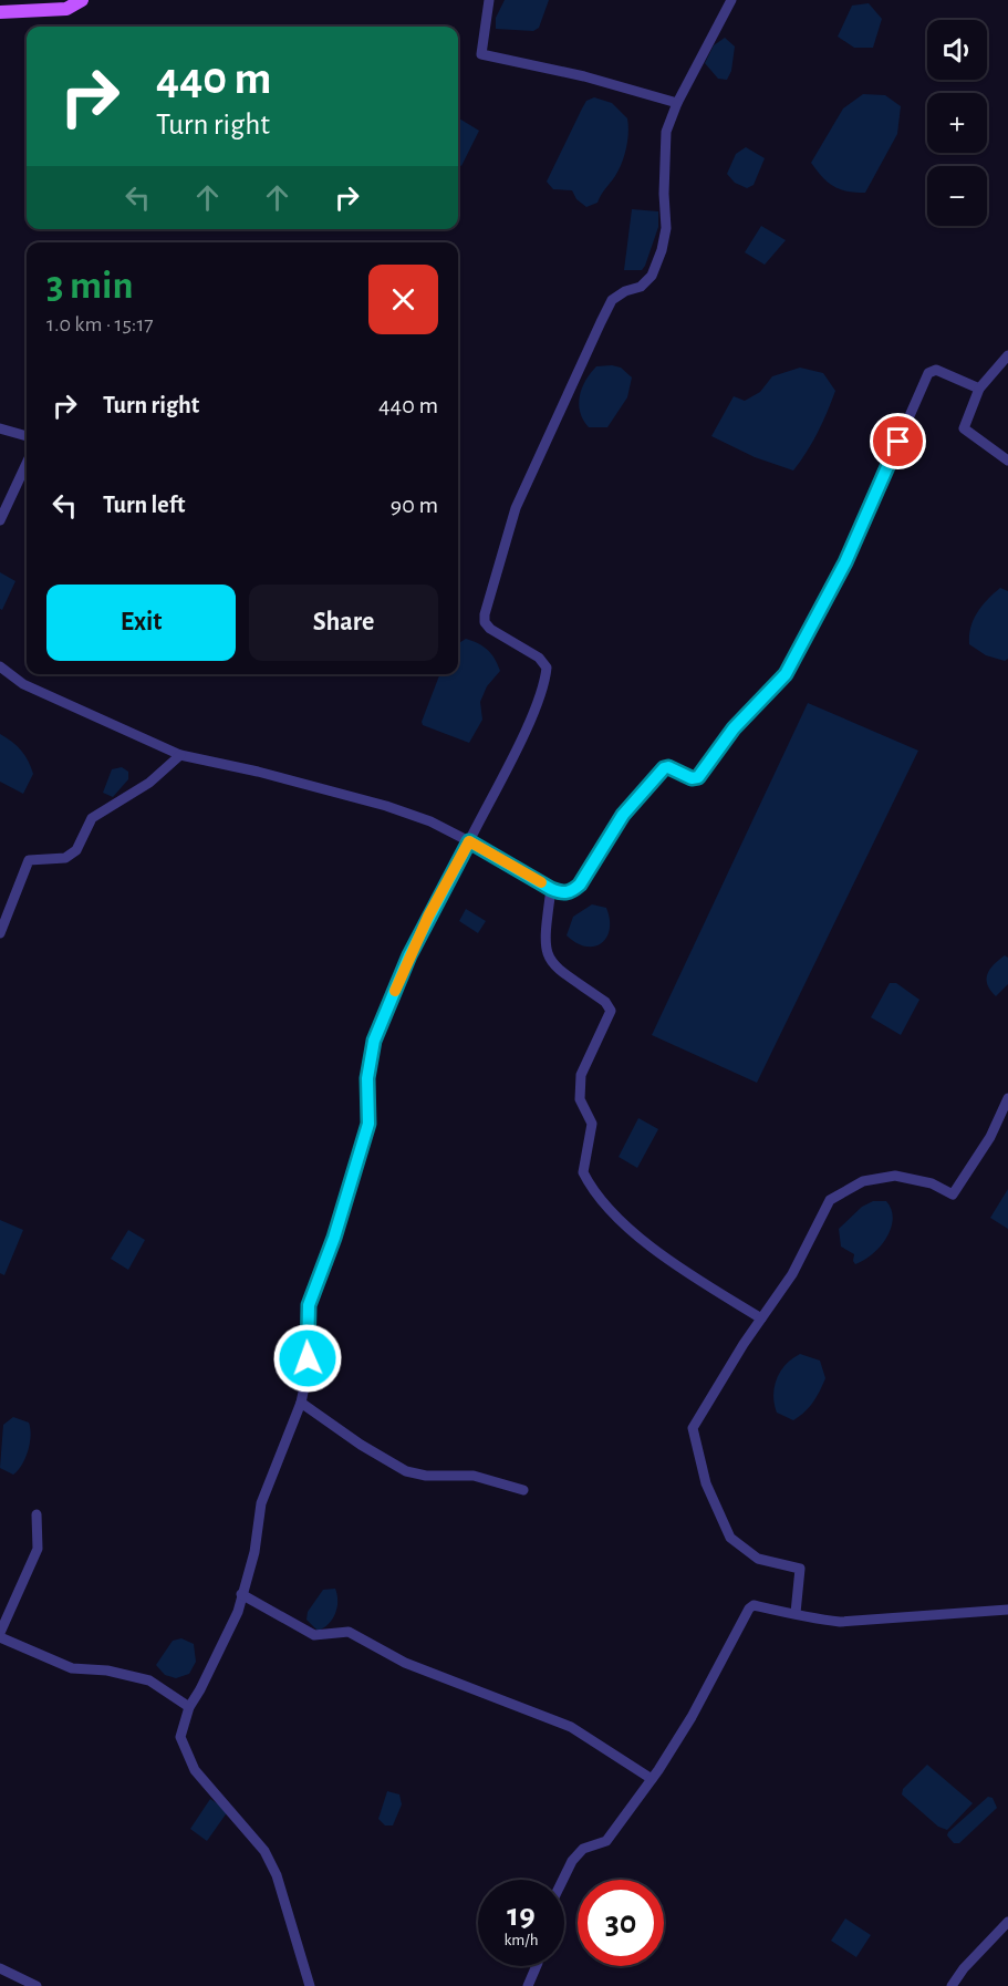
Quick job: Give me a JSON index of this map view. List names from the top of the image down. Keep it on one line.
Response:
{"page":{"map_buttons":["+","−"],"turn":["440 m","Turn right"],"heading":["3 min","1.0 km · 15:17"],"list":[{"name":"Turn right","value":"440 m"},{"name":"Turn left","value":"90 m"}],"buttons":["Exit","Share"],"speed":"19 km/h","limit":"30"}}
